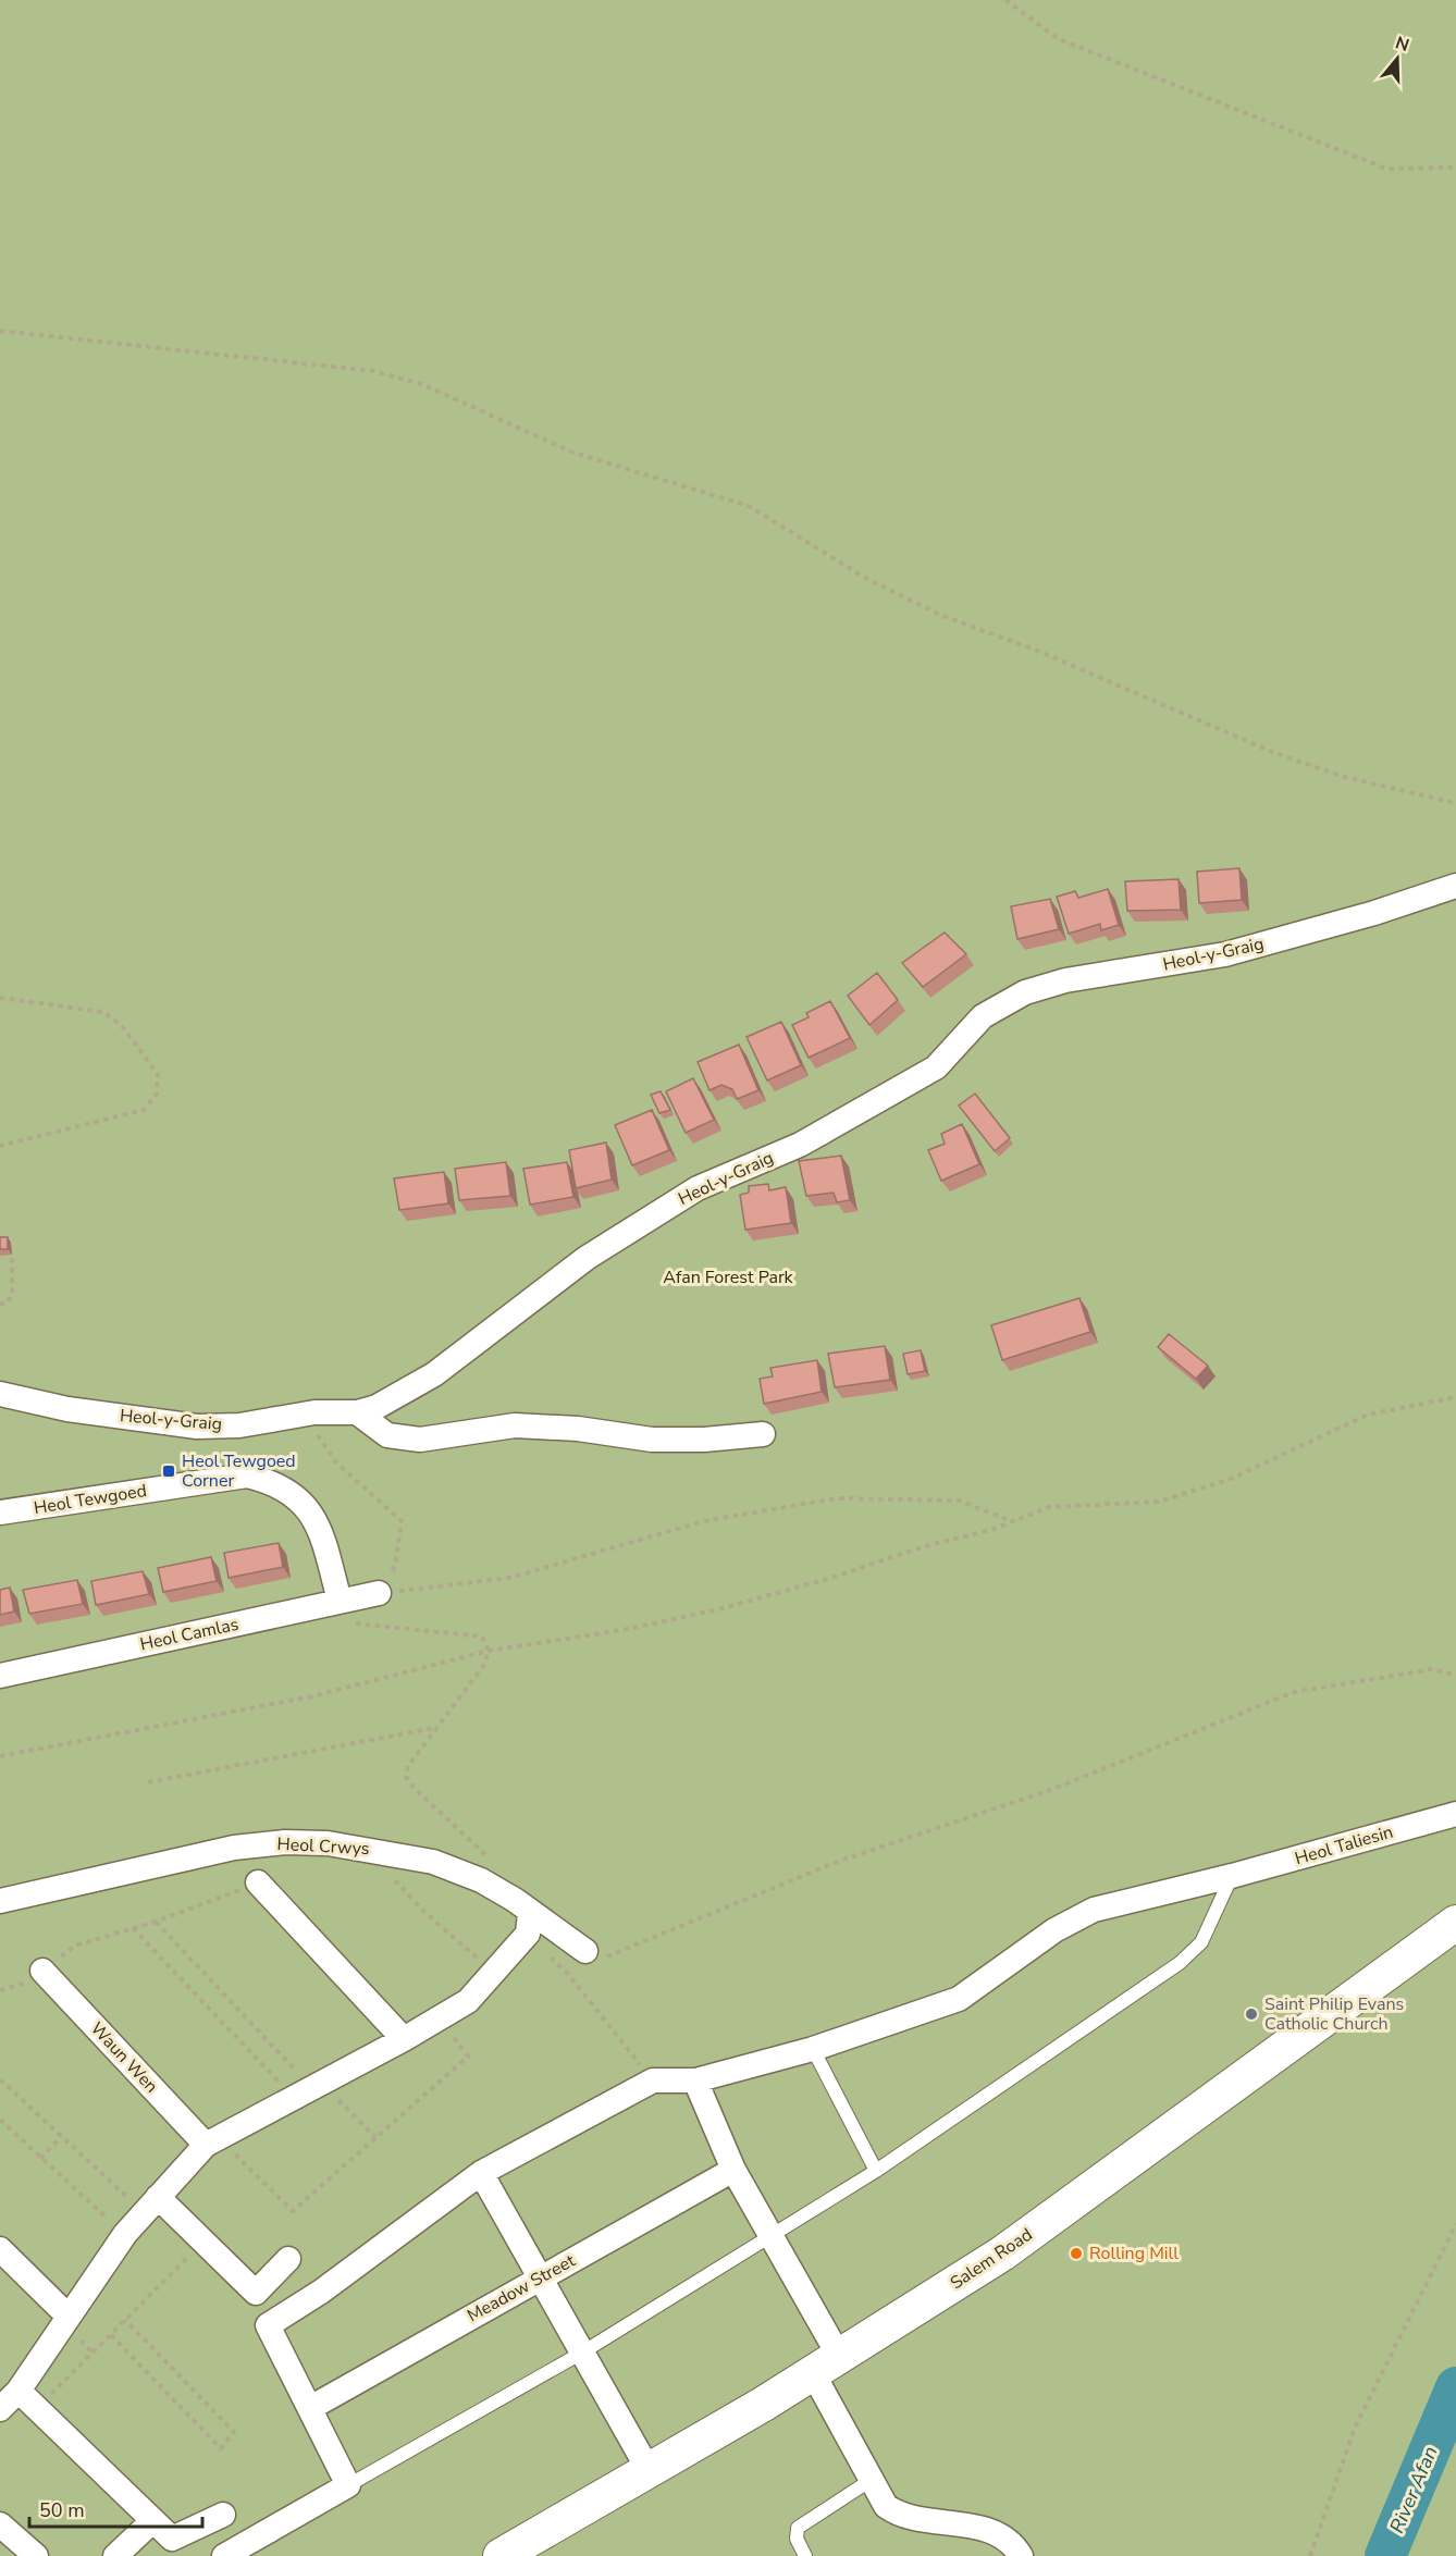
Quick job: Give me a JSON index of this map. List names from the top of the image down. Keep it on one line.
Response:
{"streets":{"main road":["Salem Road"],"street":["Heol-y-Graig","Heol Tewgoed","Heol Camlas","Heol Taliesin","Heol Crwys","Waun Wen","Meadow Street"]},"crossings":[["Heol Tewgoed","Heol Camlas"]],"water":["River Afan"],"parks":["Afan Forest Park"],"places":{"transit":["Heol Tewgoed Corner"],"other":["Saint Philip Evans Catholic Church","Rolling Mill"]},"scale_bar":"50 m","north":"top"}
